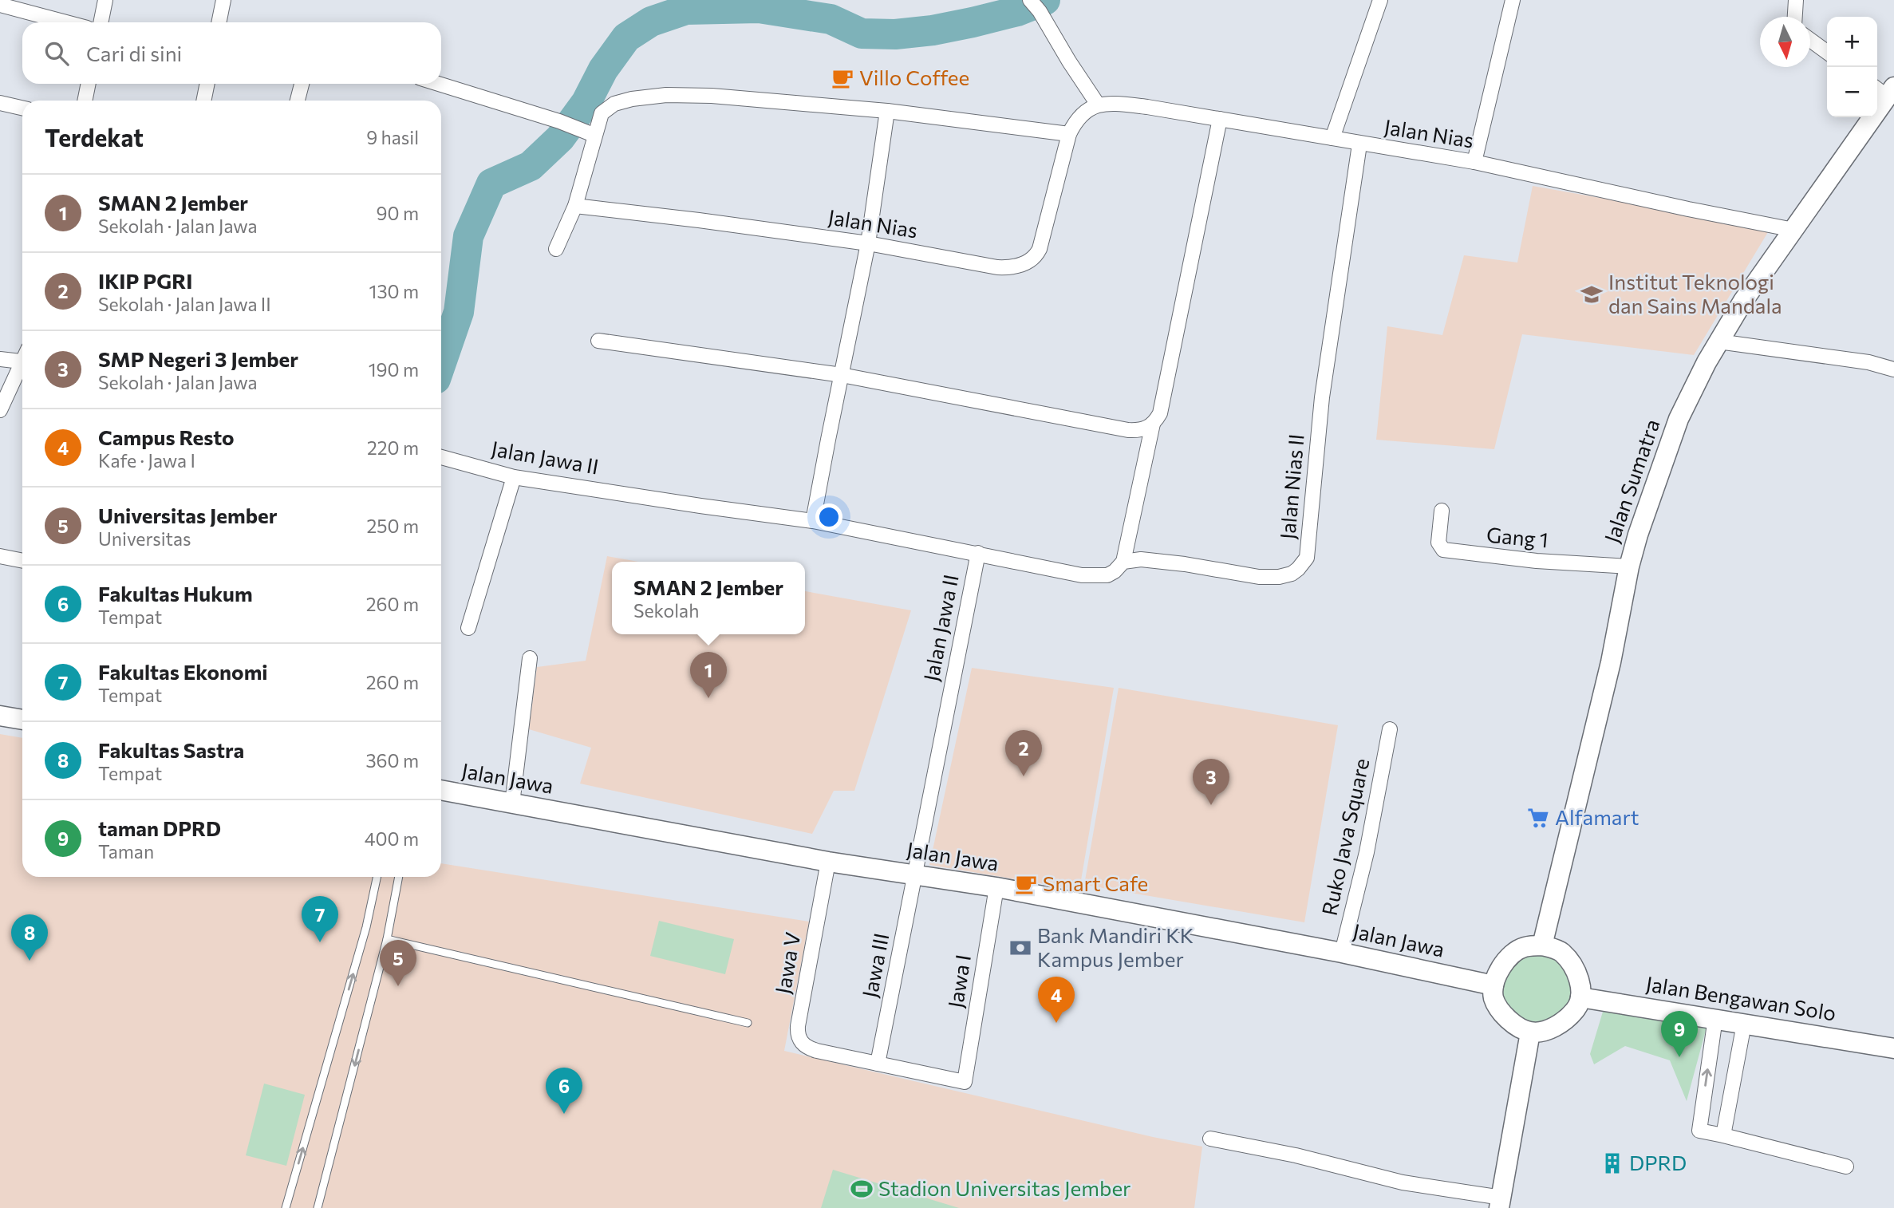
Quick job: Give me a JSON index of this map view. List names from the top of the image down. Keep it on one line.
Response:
{"streets":{"main road":["Jalan Sumatra","Jalan Jawa","Jalan Bengawan Solo"],"street":["Jalan Nias","Jalan Jawa II","Jalan Nias II","Gang 1","Ruko Java Square","Jawa V","Jawa III","Jawa I"]},"crossings":[["Jalan Nias","Jalan Sumatra"],["Jalan Nias","Jalan Nias II"],["Jalan Jawa II","Jalan Nias II"],["Jalan Jawa II","Jalan Jawa"],["Jalan Jawa II","Jawa III"],["Jalan Sumatra","Gang 1"],["Jalan Sumatra","Jalan Jawa"],["Jalan Sumatra","Jalan Bengawan Solo"],["Jalan Jawa","Ruko Java Square"],["Jalan Jawa","Jawa V"],["Jalan Jawa","Jawa III"],["Jalan Jawa","Jawa I"],["Jalan Jawa","Jalan Bengawan Solo"],["Jawa V","Jawa III"],["Jawa V","Jawa I"]],"places":{"cafe":["Villo Coffee","Smart Cafe"],"school or university":["Institut Teknologi dan Sains Mandala"],"supermarket":["Alfamart"],"bank":["Bank Mandiri KK Kampus Jember"],"building":["DPRD"],"sports":["Stadion Universitas Jember"]},"north":"bottom","page":{"map_buttons":["+","−"],"search":"Cari di sini","heading":["Terdekat","9 hasil"],"list":[{"mark":"1","name":"SMAN 2 Jember","note":"Sekolah · Jalan Jawa","value":"90 m"},{"mark":"2","name":"IKIP PGRI","note":"Sekolah · Jalan Jawa II","value":"130 m"},{"mark":"3","name":"SMP Negeri 3 Jember","note":"Sekolah · Jalan Jawa","value":"190 m"},{"mark":"4","name":"Campus Resto","note":"Kafe · Jawa I","value":"220 m"},{"mark":"5","name":"Universitas Jember","note":"Universitas","value":"250 m"},{"mark":"6","name":"Fakultas Hukum","note":"Tempat","value":"260 m"},{"mark":"7","name":"Fakultas Ekonomi","note":"Tempat","value":"260 m"},{"mark":"8","name":"Fakultas Sastra","note":"Tempat","value":"360 m"},{"mark":"9","name":"taman DPRD","note":"Taman","value":"400 m"}],"popup":["SMAN 2 Jember","Sekolah"],"pins":["1","2","3","7","8","5","4","9","6"]}}
